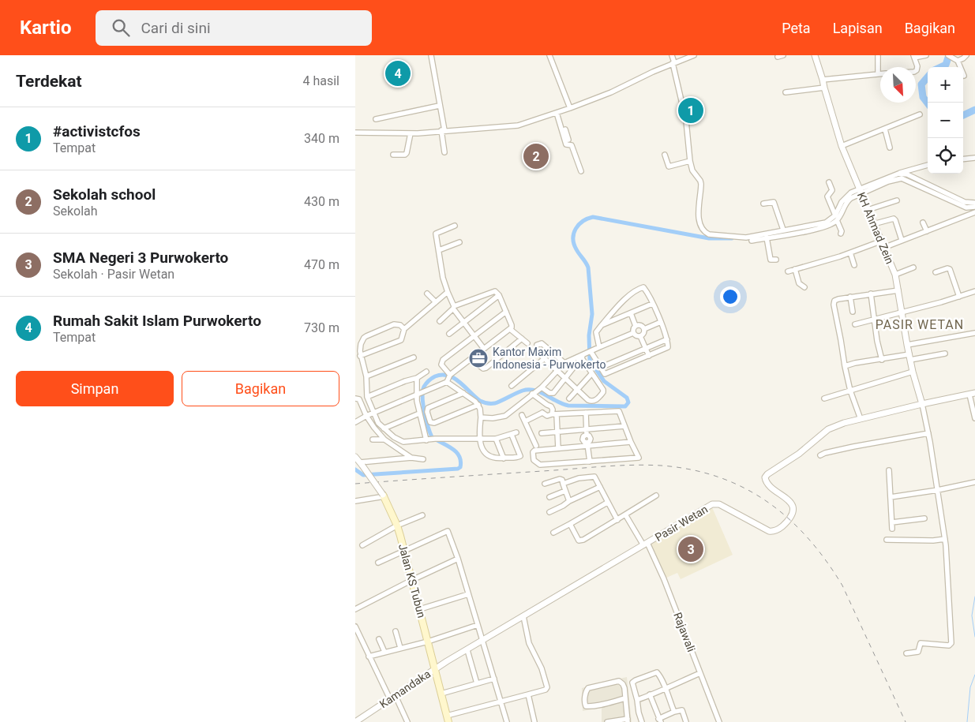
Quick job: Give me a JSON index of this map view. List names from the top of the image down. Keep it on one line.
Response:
{"streets":{"main road":["Jalan KS Tubun"],"street":["KH Ahmad Zein","Pasir Wetan","Rajawali","Kamandaka"]},"crossings":[["KH Ahmad Zein","Pasir Wetan"],["Pasir Wetan","Jalan KS Tubun"],["Pasir Wetan","Rajawali"],["Pasir Wetan","Kamandaka"],["Jalan KS Tubun","Kamandaka"]],"districts":["PASIR WETAN"],"places":{"office":["Kantor Maxim Indonesia - Purwokerto"]},"north":"bottom right","page":{"header":"Kartio","search":"Cari di sini","nav":["Peta","Lapisan","Bagikan"],"heading":["Terdekat","4 hasil"],"pins":["4","1","2","3"],"map_buttons":["+","−"],"list":[{"mark":"1","name":"#activistcfos","note":"Tempat","value":"340 m"},{"mark":"2","name":"Sekolah school","note":"Sekolah","value":"430 m"},{"mark":"3","name":"SMA Negeri 3 Purwokerto","note":"Sekolah · Pasir Wetan","value":"470 m"},{"mark":"4","name":"Rumah Sakit Islam Purwokerto","note":"Tempat","value":"730 m"}],"buttons":["Simpan","Bagikan"]}}
